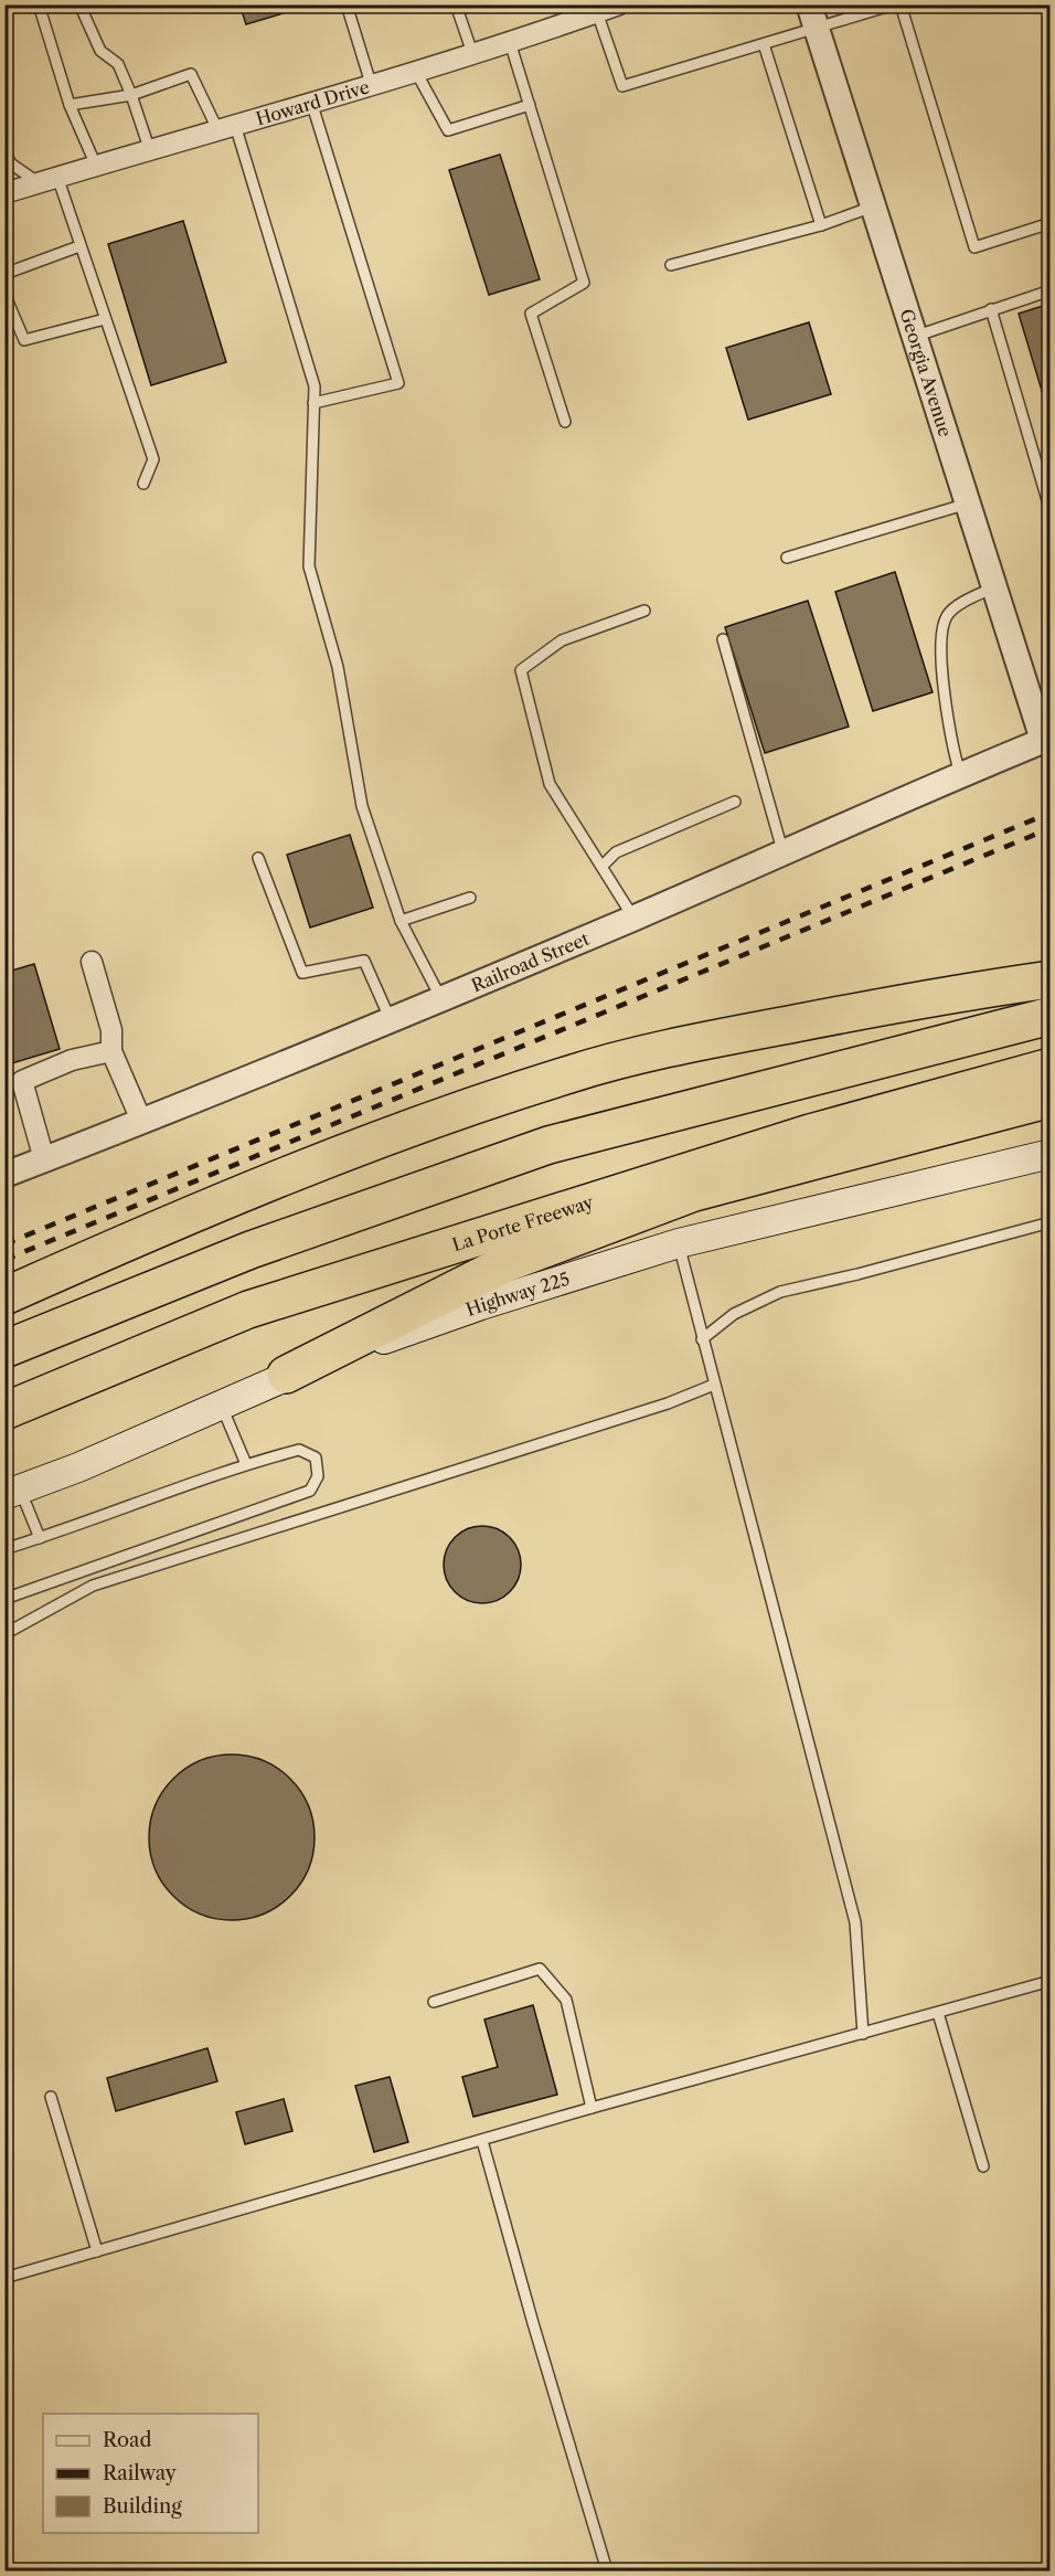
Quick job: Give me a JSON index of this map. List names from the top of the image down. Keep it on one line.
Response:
{"streets":{"highway":["La Porte Freeway"],"main road":["Highway 225"],"street":["Howard Drive","Georgia Avenue","Railroad Street"]},"crossings":[["Georgia Avenue","Railroad Street"]],"legend":["Road","Railway","Building"]}
